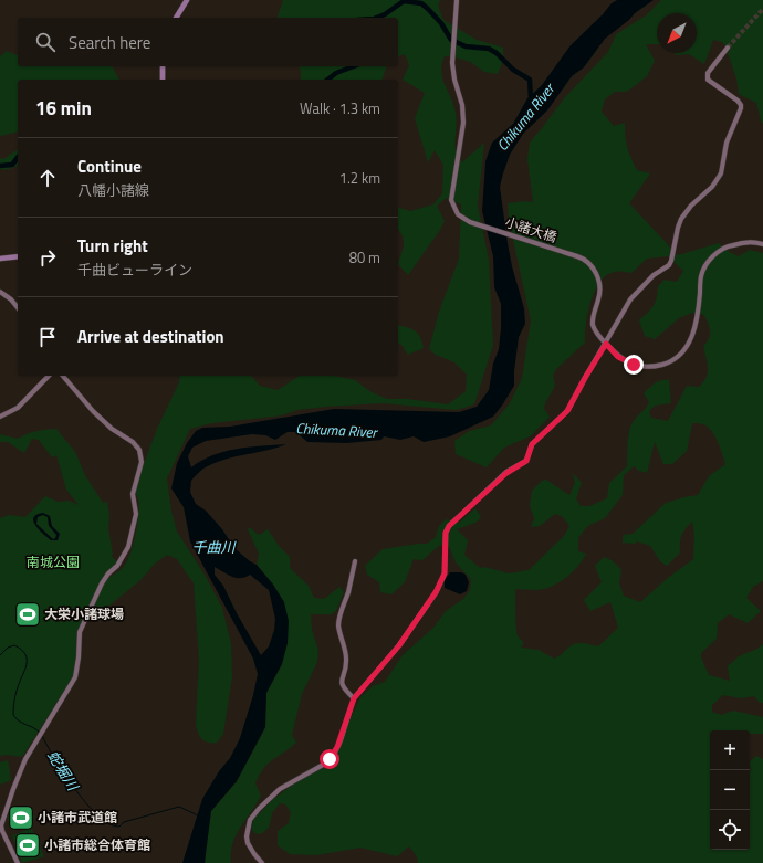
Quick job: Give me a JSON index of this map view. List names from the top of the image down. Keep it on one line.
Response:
{"streets":{"street":["小諸大橋"]},"water":["Chikuma River","千曲川","蛇堀川"],"parks":["南城公園"],"places":{"sports":["大栄小諸球場","小諸市武道館","小諸市総合体育館"]},"north":"bottom left","page":{"search":"Search here","heading":["16 min","Walk · 1.3 km"],"list":[["Continue","八幡小諸線","1.2 km"],["Turn right","千曲ビューライン","80 m"],"Arrive at destination"],"map_buttons":["+","−"]}}
